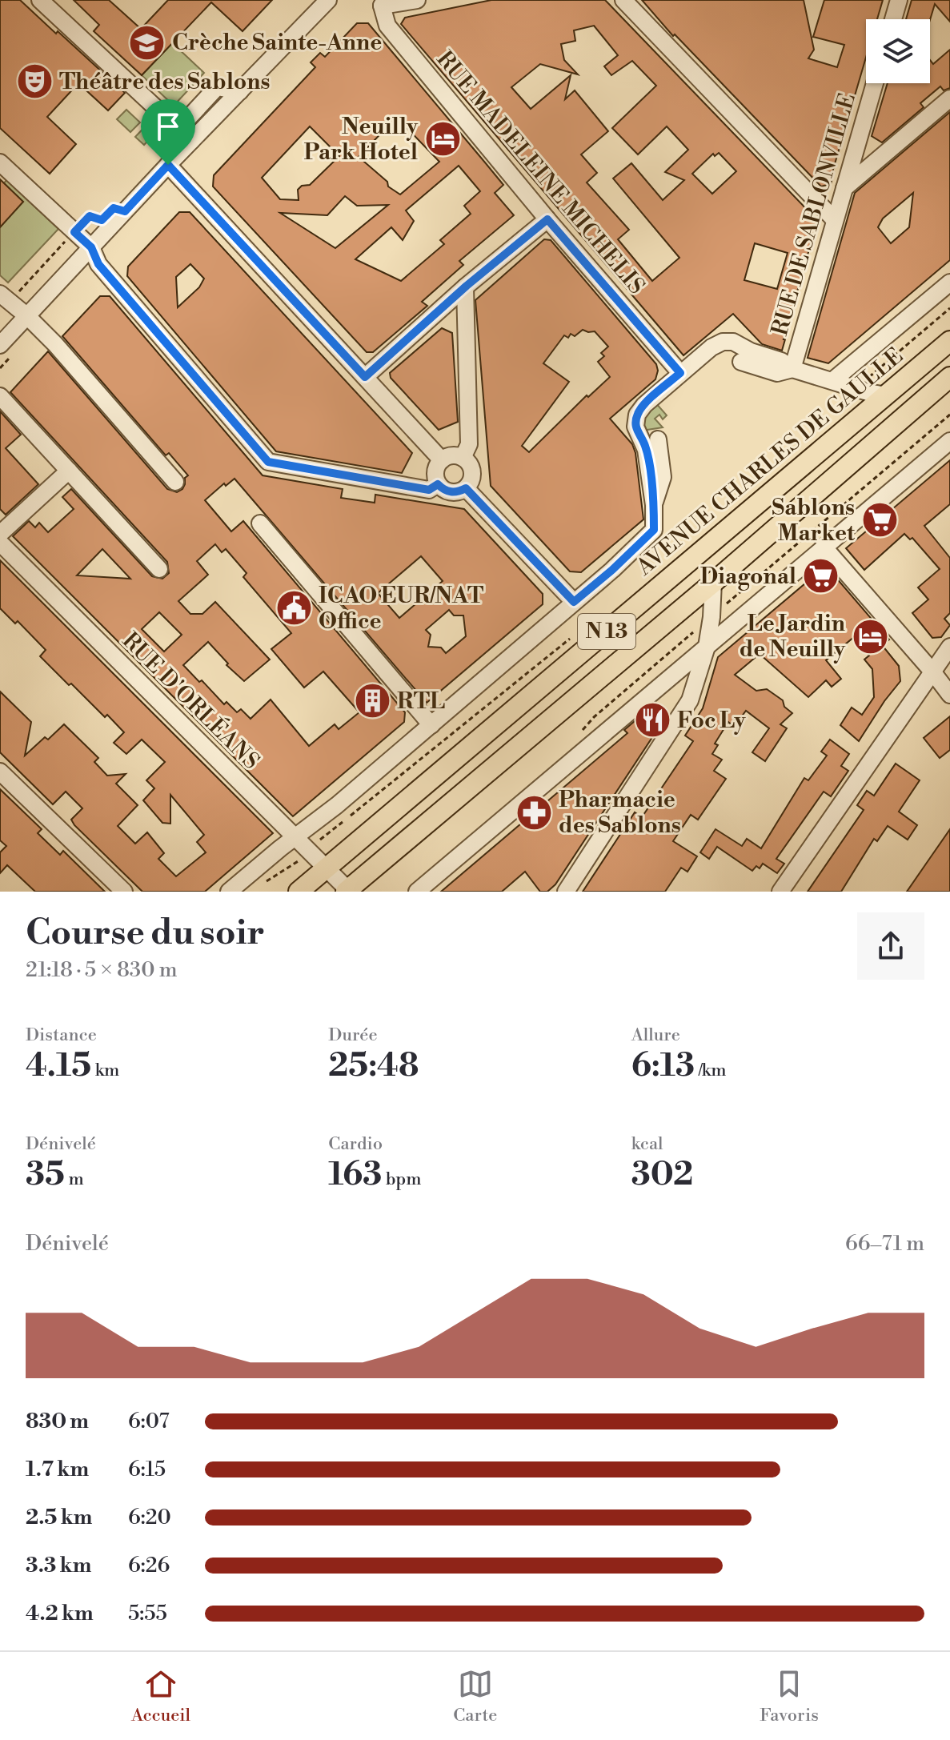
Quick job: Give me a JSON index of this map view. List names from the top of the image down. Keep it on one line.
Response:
{"streets":{"main road":["AVENUE CHARLES DE GAULLE","N 13"],"street":["RUE MADELEINE MICHELIS","RUE DE SABLONVILLE","RUE D'ORLÉANS"]},"crossings":[["AVENUE CHARLES DE GAULLE","RUE D'ORLÉANS"],["N 13","RUE D'ORLÉANS"]],"places":{"school or university":["Crèche Sainte-Anne"],"theatre":["Théâtre des Sablons"],"hotel":["Neuilly Park Hotel","Le Jardin de Neuilly"],"supermarket":["Sablons Market","Diagonal"],"public building":["ICAO EUR/NAT Office"],"building":["RTL"],"restaurant":["Foc Ly"],"pharmacy":["Pharmacie des Sablons"]},"page":{"heading":["Course du soir","21:18 · 5 × 830 m"],"stats":[["Distance","4.15 km"],["Durée","25:48"],["Allure","6:13 /km"],["Dénivelé","35 m"],["Cardio","163 bpm"],["kcal","302"]],"chart":["Dénivelé","66–71 m"],"list":[{"name":"830 m","note":"6:07"},{"name":"1.7 km","note":"6:15"},{"name":"2.5 km","note":"6:20"},{"name":"3.3 km","note":"6:26"},{"name":"4.2 km","note":"5:55"}],"tabs":["Accueil","Carte","Favoris"]}}
